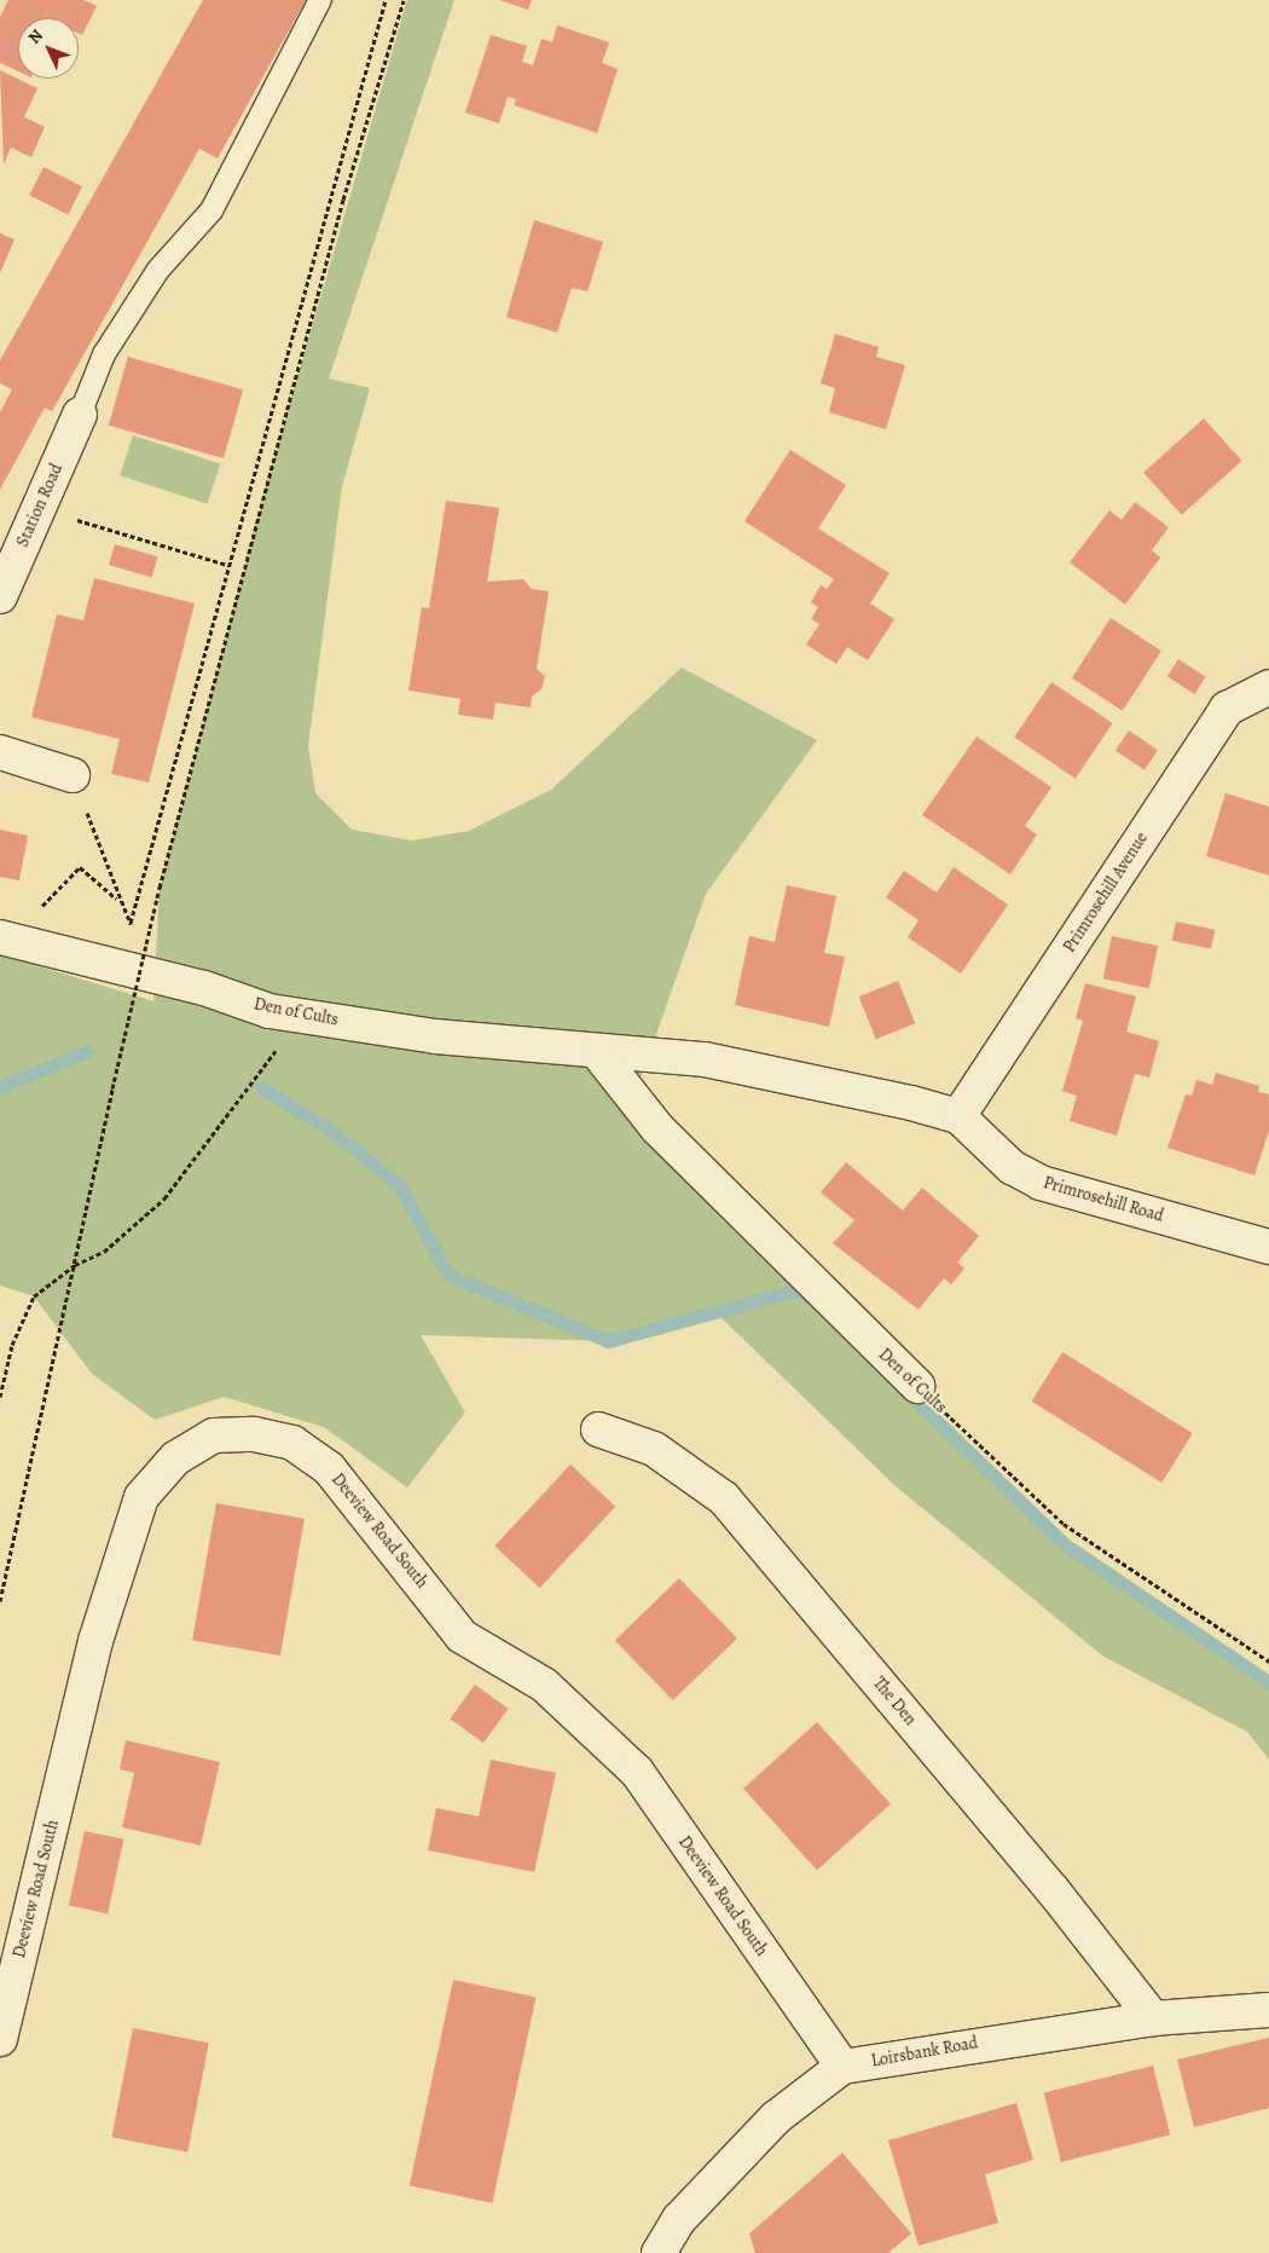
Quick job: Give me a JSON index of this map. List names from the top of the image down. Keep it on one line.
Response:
{"streets":{"street":["Station Road","Primrosehill Avenue","Den of Cults","Primrosehill Road","Deeview Road South","The Den","Loirsbank Road"]},"crossings":[["Primrosehill Avenue","Den of Cults"],["Primrosehill Avenue","Primrosehill Road"],["Den of Cults","Primrosehill Road"],["Deeview Road South","Loirsbank Road"],["The Den","Loirsbank Road"]],"north":"top left"}
